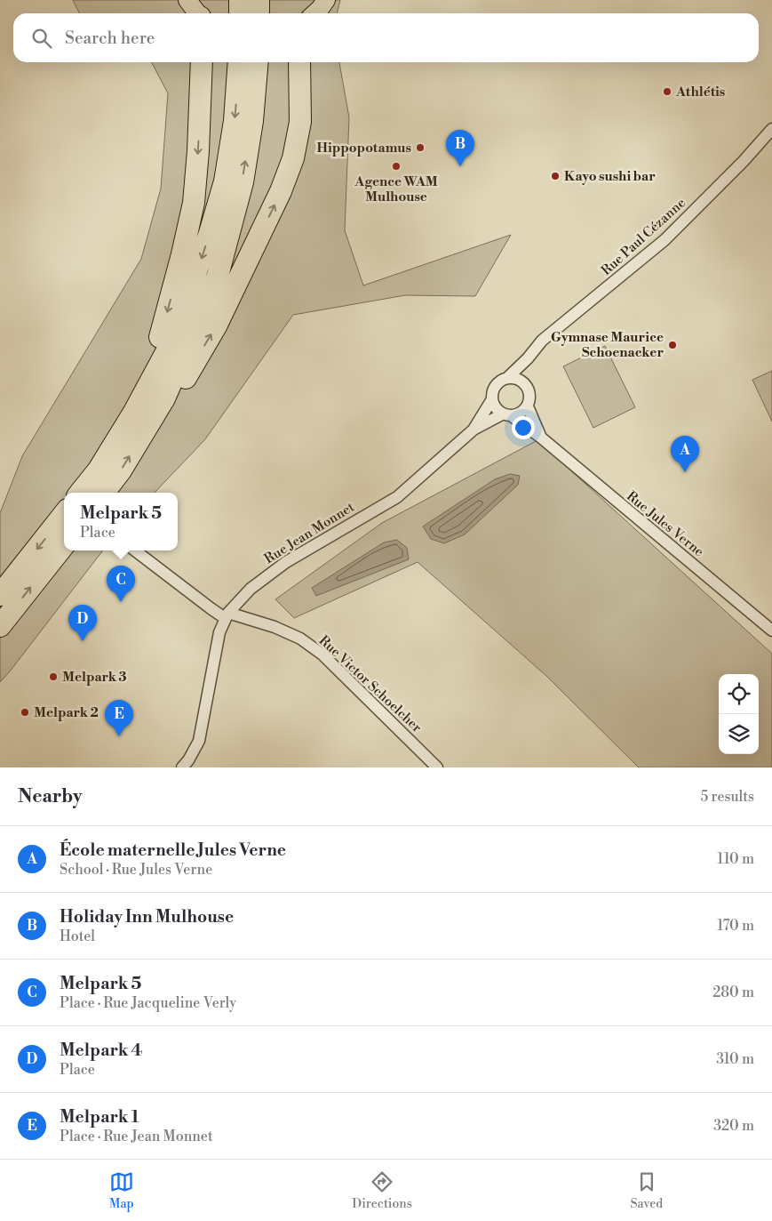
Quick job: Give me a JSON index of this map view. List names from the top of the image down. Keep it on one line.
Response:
{"streets":{"street":["Rue Paul Cézanne","Rue Jules Verne","Rue Jean Monnet","Rue Victor Schoelcher"]},"crossings":[["Rue Paul Cézanne","Rue Jules Verne"],["Rue Paul Cézanne","Rue Jean Monnet"],["Rue Jules Verne","Rue Jean Monnet"],["Rue Jean Monnet","Rue Victor Schoelcher"]],"places":["Athlétis","Hippopotamus","Agence WAM Mulhouse","Kayo sushi bar","Gymnase Maurice Schoenacker","Melpark 3","Melpark 2"],"page":{"search":"Search here","pins":["B","A","C","D","E"],"popup":["Melpark 5","Place"],"heading":["Nearby","5 results"],"list":[{"mark":"A","name":"École maternelle Jules Verne","note":"School · Rue Jules Verne","value":"110 m"},{"mark":"B","name":"Holiday Inn Mulhouse","note":"Hotel","value":"170 m"},{"mark":"C","name":"Melpark 5","note":"Place · Rue Jacqueline Verly","value":"280 m"},{"mark":"D","name":"Melpark 4","note":"Place","value":"310 m"},{"mark":"E","name":"Melpark 1","note":"Place · Rue Jean Monnet","value":"320 m"}],"nav":["Map","Directions","Saved"]}}
